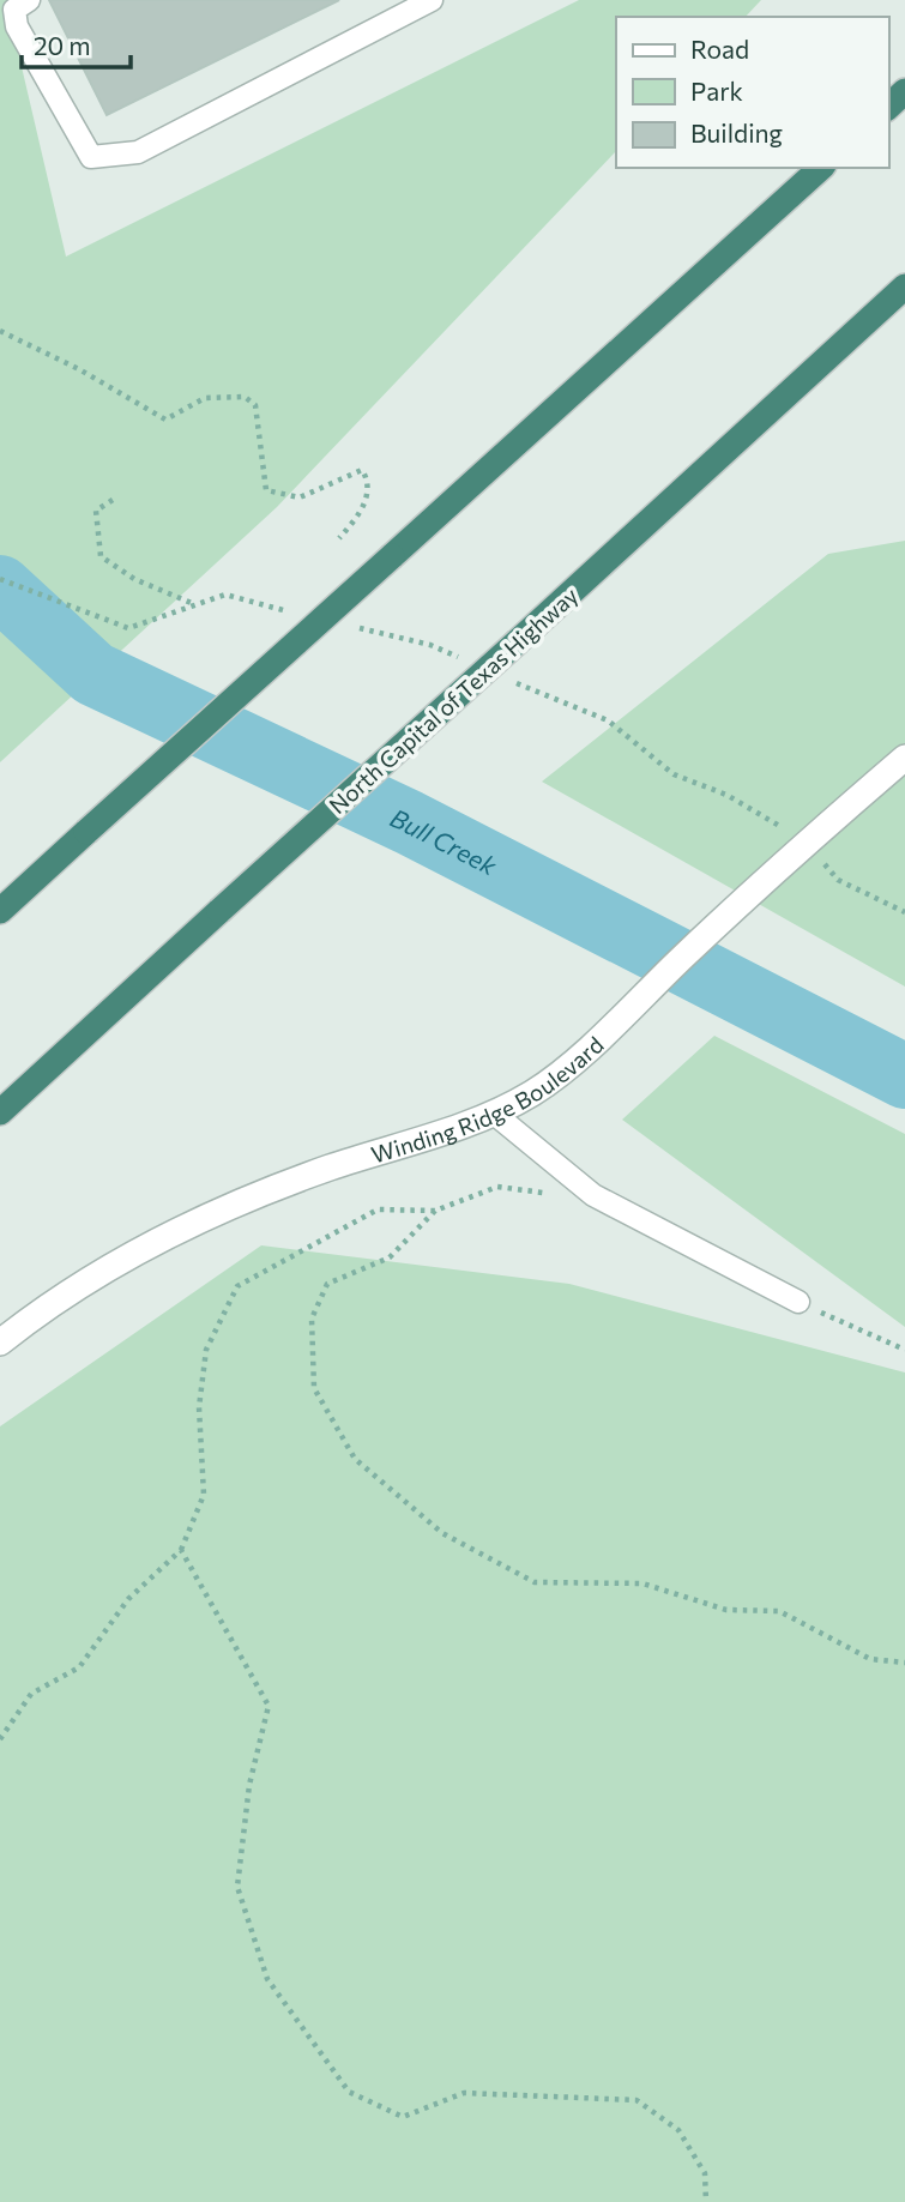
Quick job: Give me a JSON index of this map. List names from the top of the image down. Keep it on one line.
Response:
{"streets":{"highway":["North Capital of Texas Highway"],"street":["Winding Ridge Boulevard"]},"water":["Bull Creek"],"legend":["Road","Park","Building"],"scale_bar":"20 m"}
